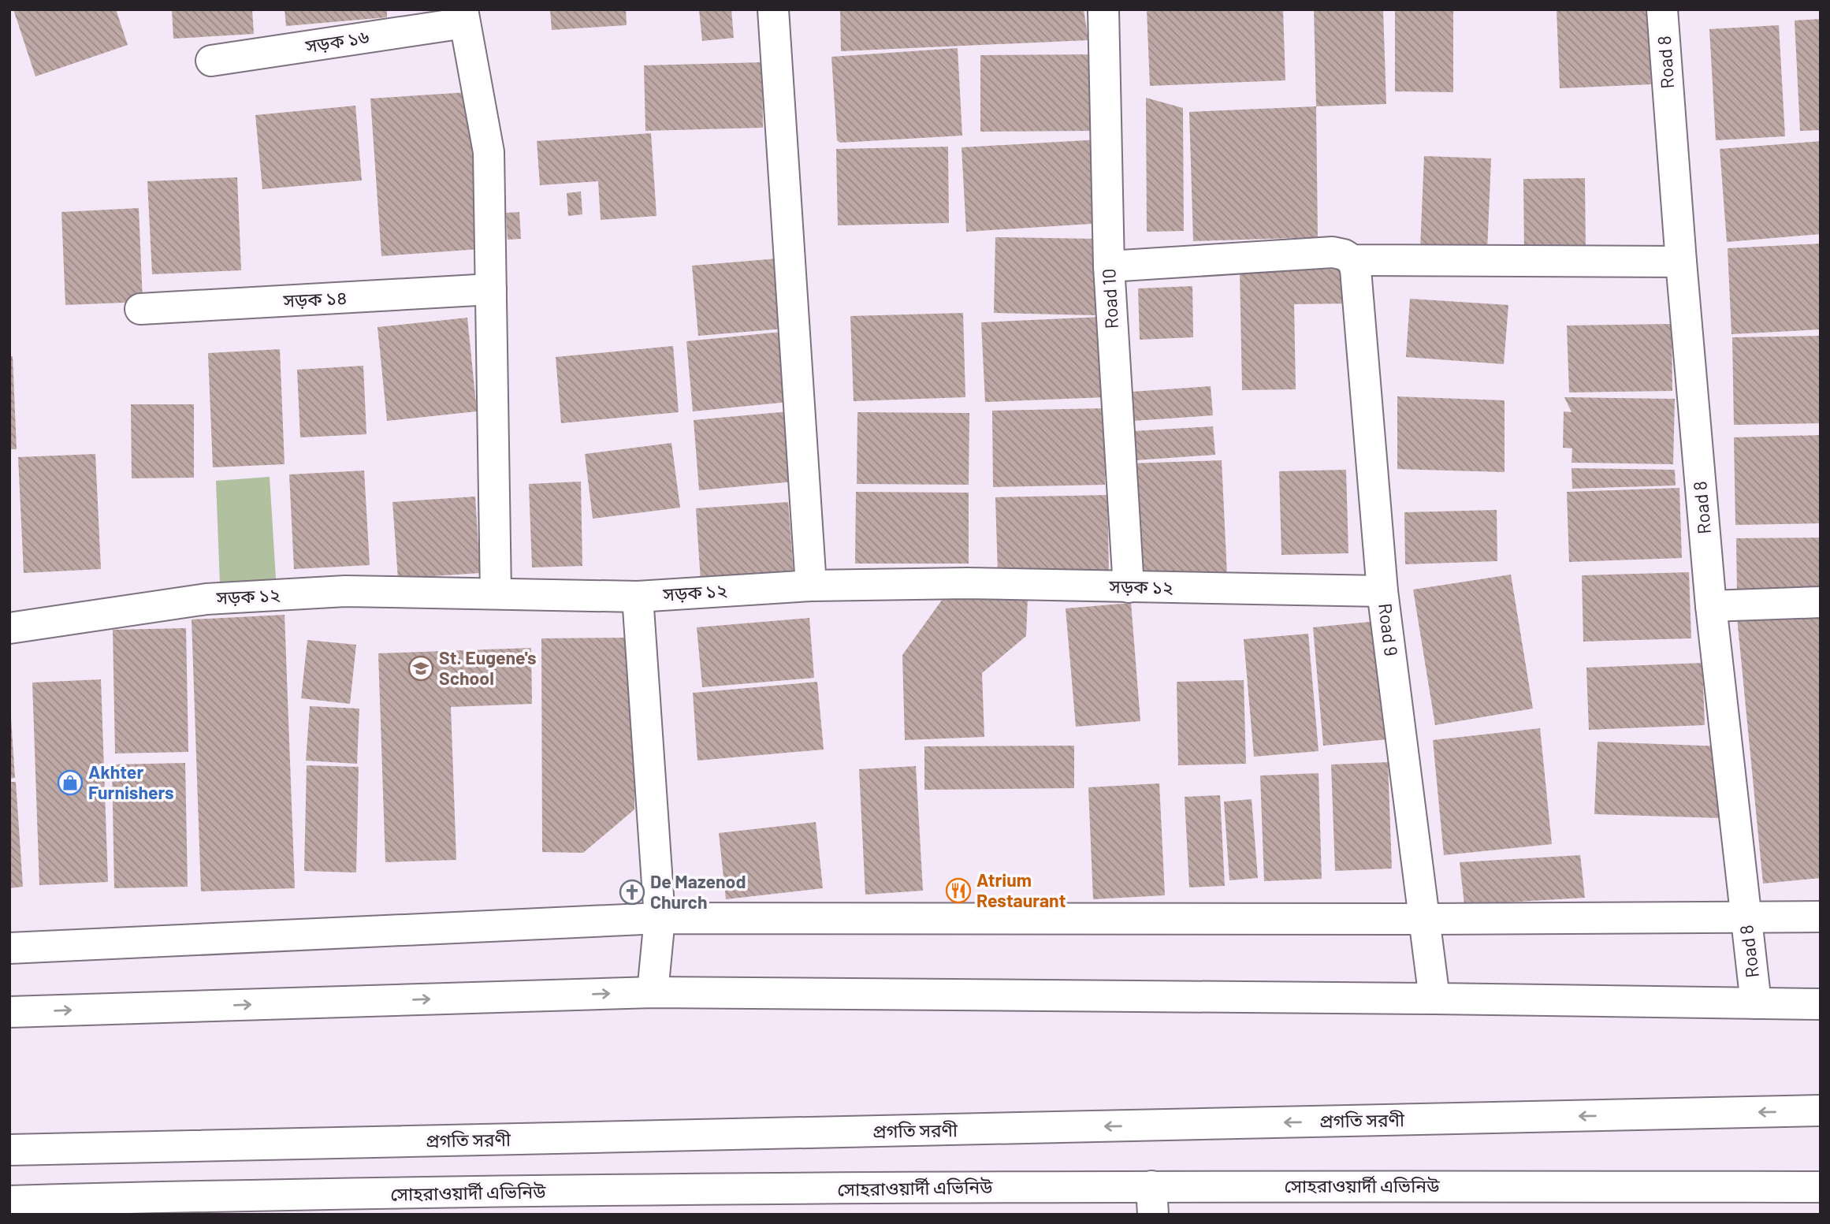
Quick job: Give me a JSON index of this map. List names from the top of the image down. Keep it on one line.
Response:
{"streets":{"street":["সড়ক ১৬","Road 8","Road 10","সড়ক ১৪","সড়ক ১২","Road 9","প্রগতি সরণী","সোহরাওয়ার্দী এভিনিউ"]},"crossings":[["Road 10","সড়ক ১২"],["সড়ক ১২","Road 9"]],"places":{"school or university":["St. Eugene's School"],"shop":["Akhter Furnishers"],"restaurant":["Atrium Restaurant"],"church":["De Mazenod Church"]}}
